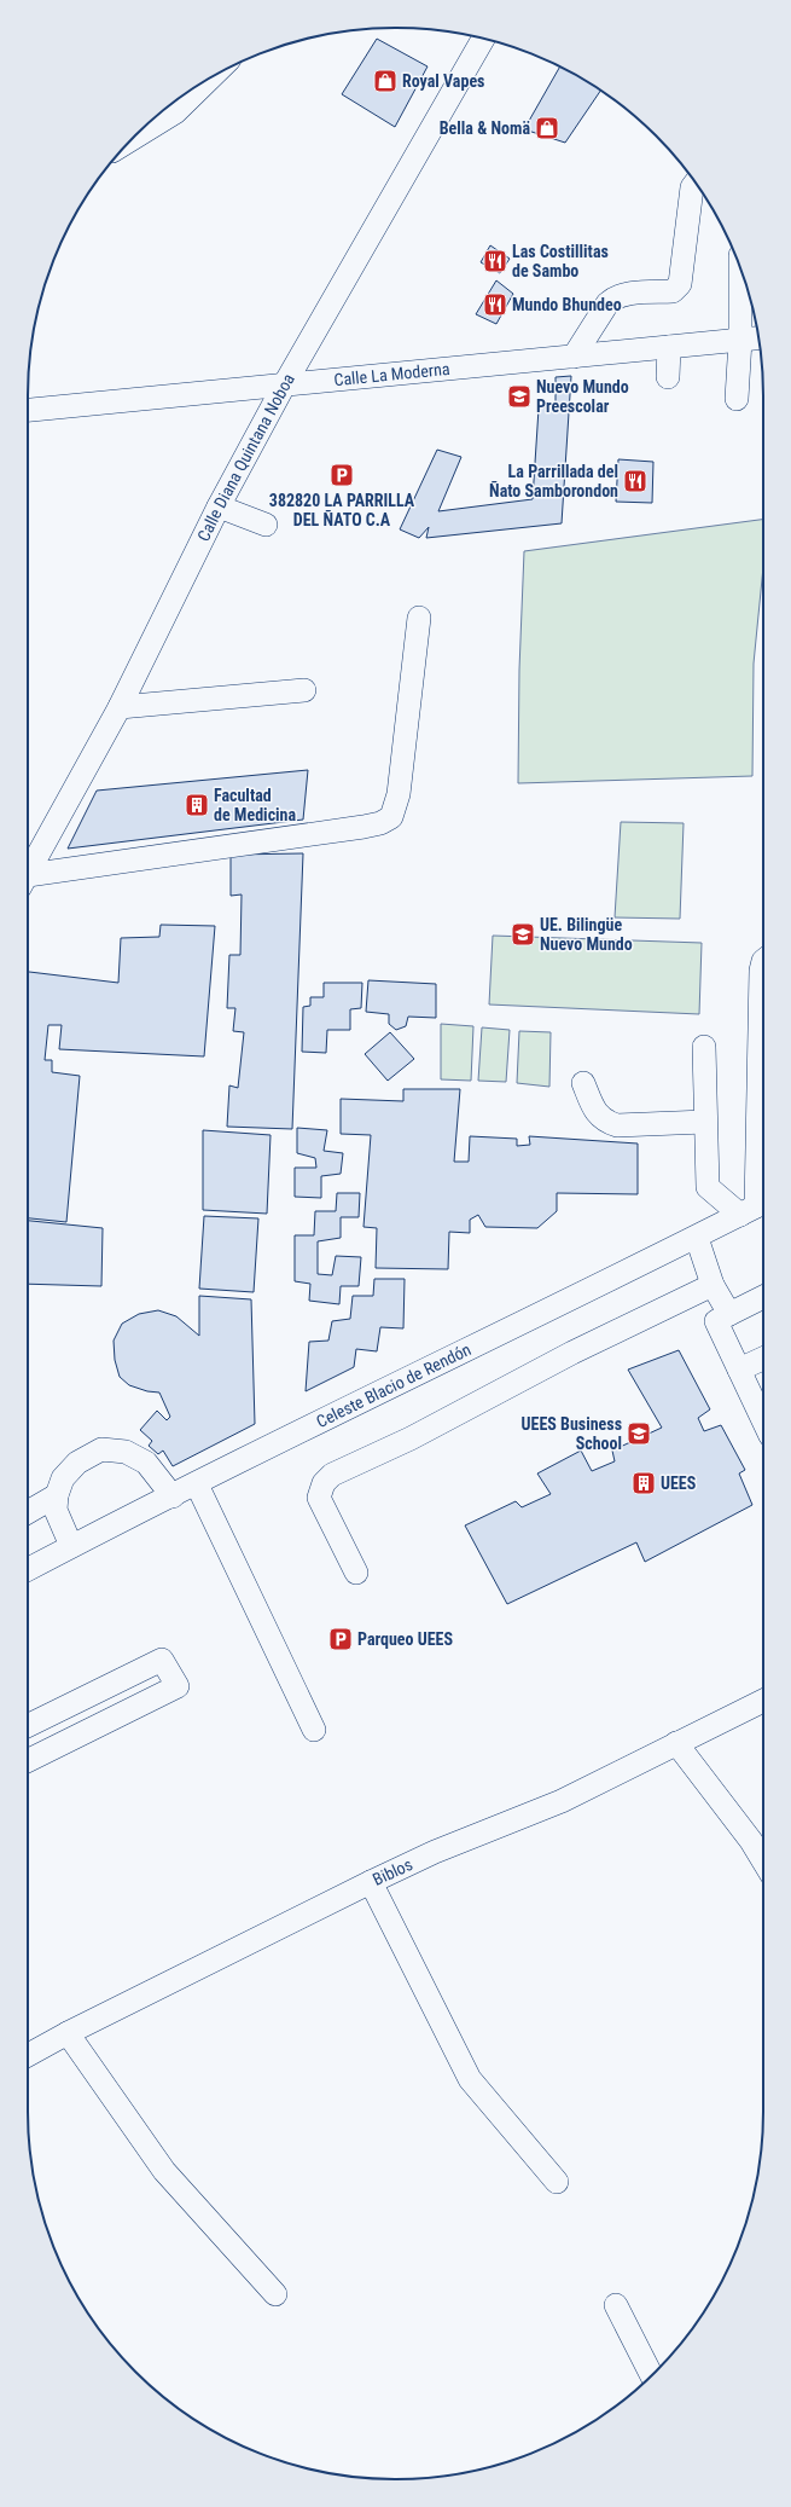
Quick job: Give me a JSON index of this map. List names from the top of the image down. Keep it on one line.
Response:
{"streets":{"street":["Calle La Moderna","Calle Diana Quintana Noboa","Celeste Blacio de Rendón","Biblos"]},"crossings":[["Calle La Moderna","Calle Diana Quintana Noboa"]],"places":{"shop":["Royal Vapes","Bella & Nomä"],"restaurant":["Las Costillitas de Sambo","Mundo Bhundeo","La Parrillada del Ñato Samborondon"],"school or university":["Nuevo Mundo Preescolar","UE. Bilingüe Nuevo Mundo","UEES Business School"],"parking":["382820 LA PARRILLA DEL ÑATO C.A","Parqueo UEES"],"building":["Facultad de Medicina","UEES"]}}
